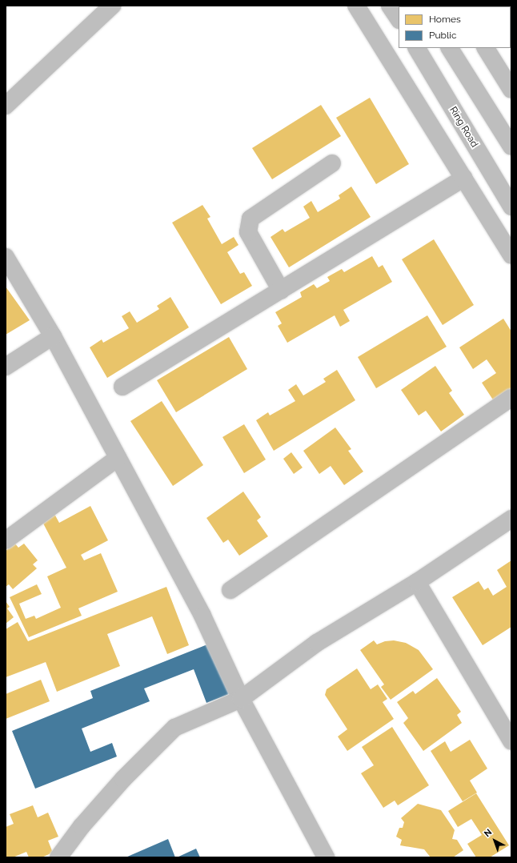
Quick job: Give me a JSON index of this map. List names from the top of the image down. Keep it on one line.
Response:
{"streets":{"main road":["Ring Road"]},"legend":["Homes","Public"],"north":"top left"}
